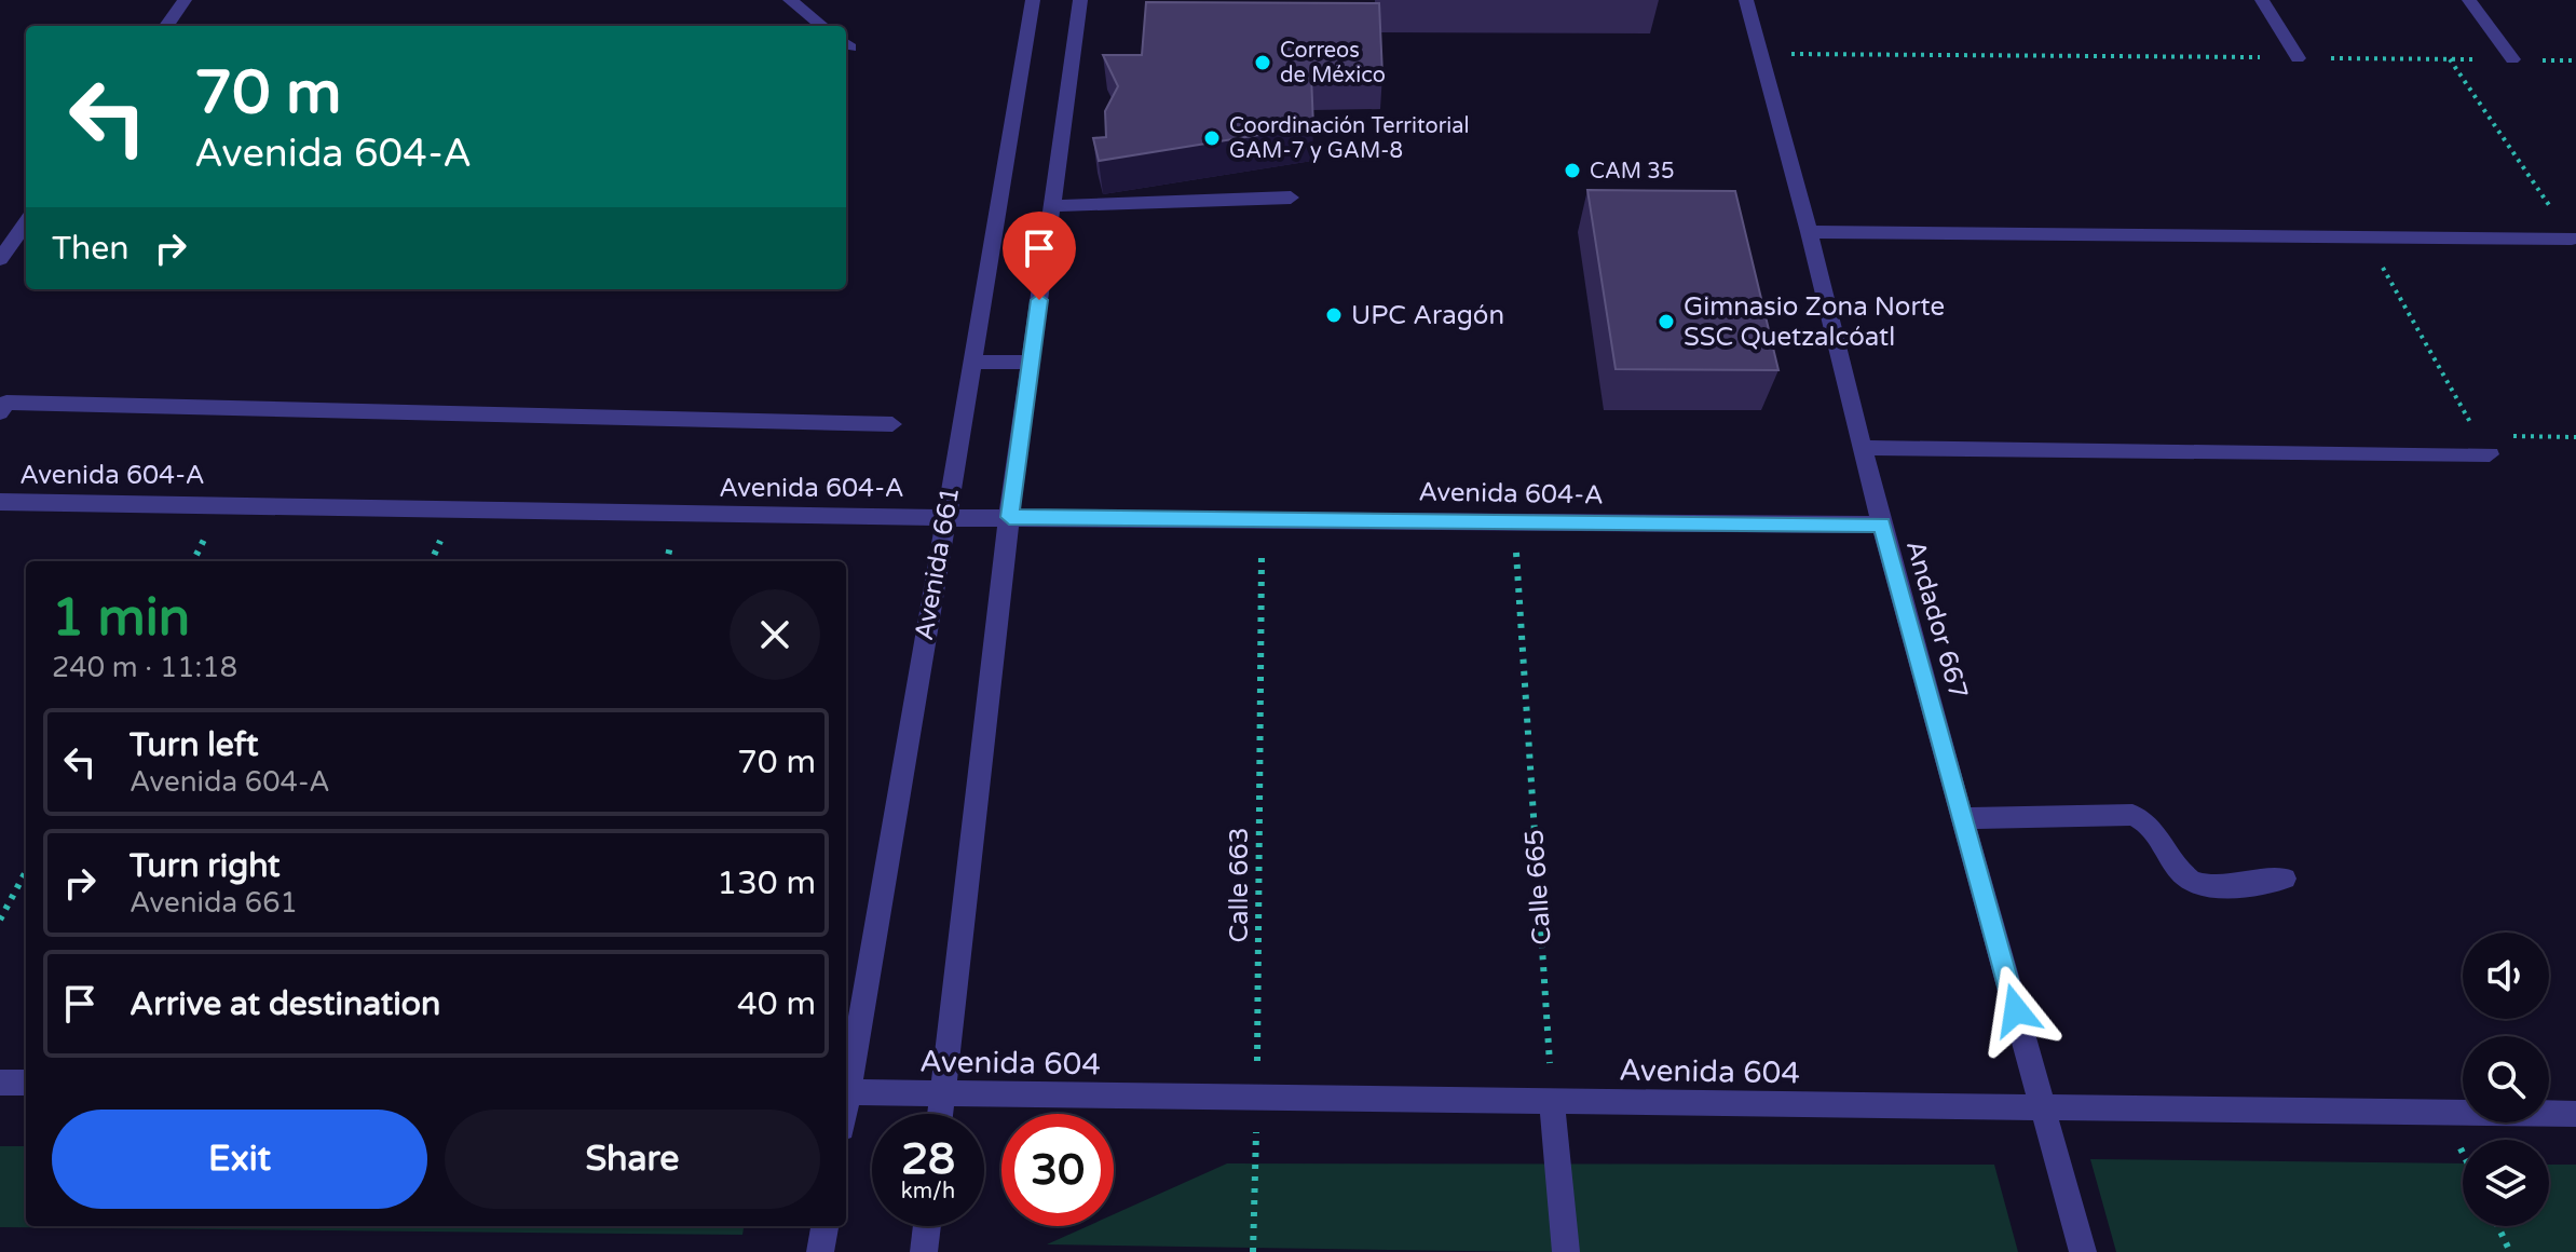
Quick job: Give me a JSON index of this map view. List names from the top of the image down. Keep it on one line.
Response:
{"streets":{"street":["Avenida 604-A","Avenida 661","Andador 667","Avenida 604"],"path":["Calle 663","Calle 665"]},"crossings":[["Avenida 604-A","Avenida 661"],["Avenida 604-A","Andador 667"],["Avenida 604-A","Calle 663"],["Avenida 604-A","Calle 665"],["Andador 667","Avenida 604"],["Calle 663","Avenida 604"],["Calle 665","Avenida 604"]],"places":["Correos de México","Coordinación Territorial GAM-7 y GAM-8","CAM 35","UPC Aragón","Gimnasio Zona Norte SSC Quetzalcóatl"],"page":{"turn":["70 m","Avenida 604-A"],"then":"Then","heading":["1 min","240 m · 11:18"],"list":[{"name":"Turn left","note":"Avenida 604-A","value":"70 m"},{"name":"Turn right","note":"Avenida 661","value":"130 m"},{"name":"Arrive at destination","value":"40 m"}],"buttons":["Exit","Share"],"speed":"28 km/h","limit":"30"}}
